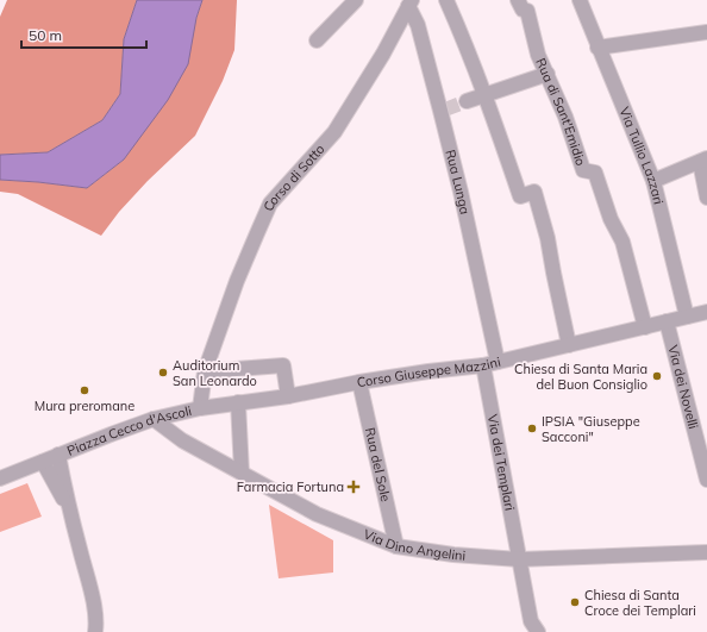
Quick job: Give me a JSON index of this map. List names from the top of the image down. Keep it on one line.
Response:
{"streets":{"street":["Rua di Sant'Emidio","Via Tullio Lazzari","Corso di Sotto","Rua Lunga","Corso Giuseppe Mazzini","Via dei Novelli","Piazza Cecco d'Ascoli","Via dei Templari","Rua del Sole","Via Dino Angelini"]},"crossings":[["Rua di Sant'Emidio","Corso Giuseppe Mazzini"],["Via Tullio Lazzari","Corso Giuseppe Mazzini"],["Corso di Sotto","Rua Lunga"],["Corso di Sotto","Piazza Cecco d'Ascoli"],["Rua Lunga","Corso Giuseppe Mazzini"],["Corso Giuseppe Mazzini","Via dei Novelli"],["Corso Giuseppe Mazzini","Piazza Cecco d'Ascoli"],["Corso Giuseppe Mazzini","Via dei Templari"],["Corso Giuseppe Mazzini","Rua del Sole"],["Piazza Cecco d'Ascoli","Via Dino Angelini"],["Via dei Templari","Via Dino Angelini"],["Rua del Sole","Via Dino Angelini"]],"places":{"other":["Auditorium San Leonardo","Chiesa di Santa Maria del Buon Consiglio","Mura preromane","IPSIA \"Giuseppe Sacconi\"","Chiesa di Santa Croce dei Templari"],"health":["Farmacia Fortuna"]},"scale_bar":"50 m"}
